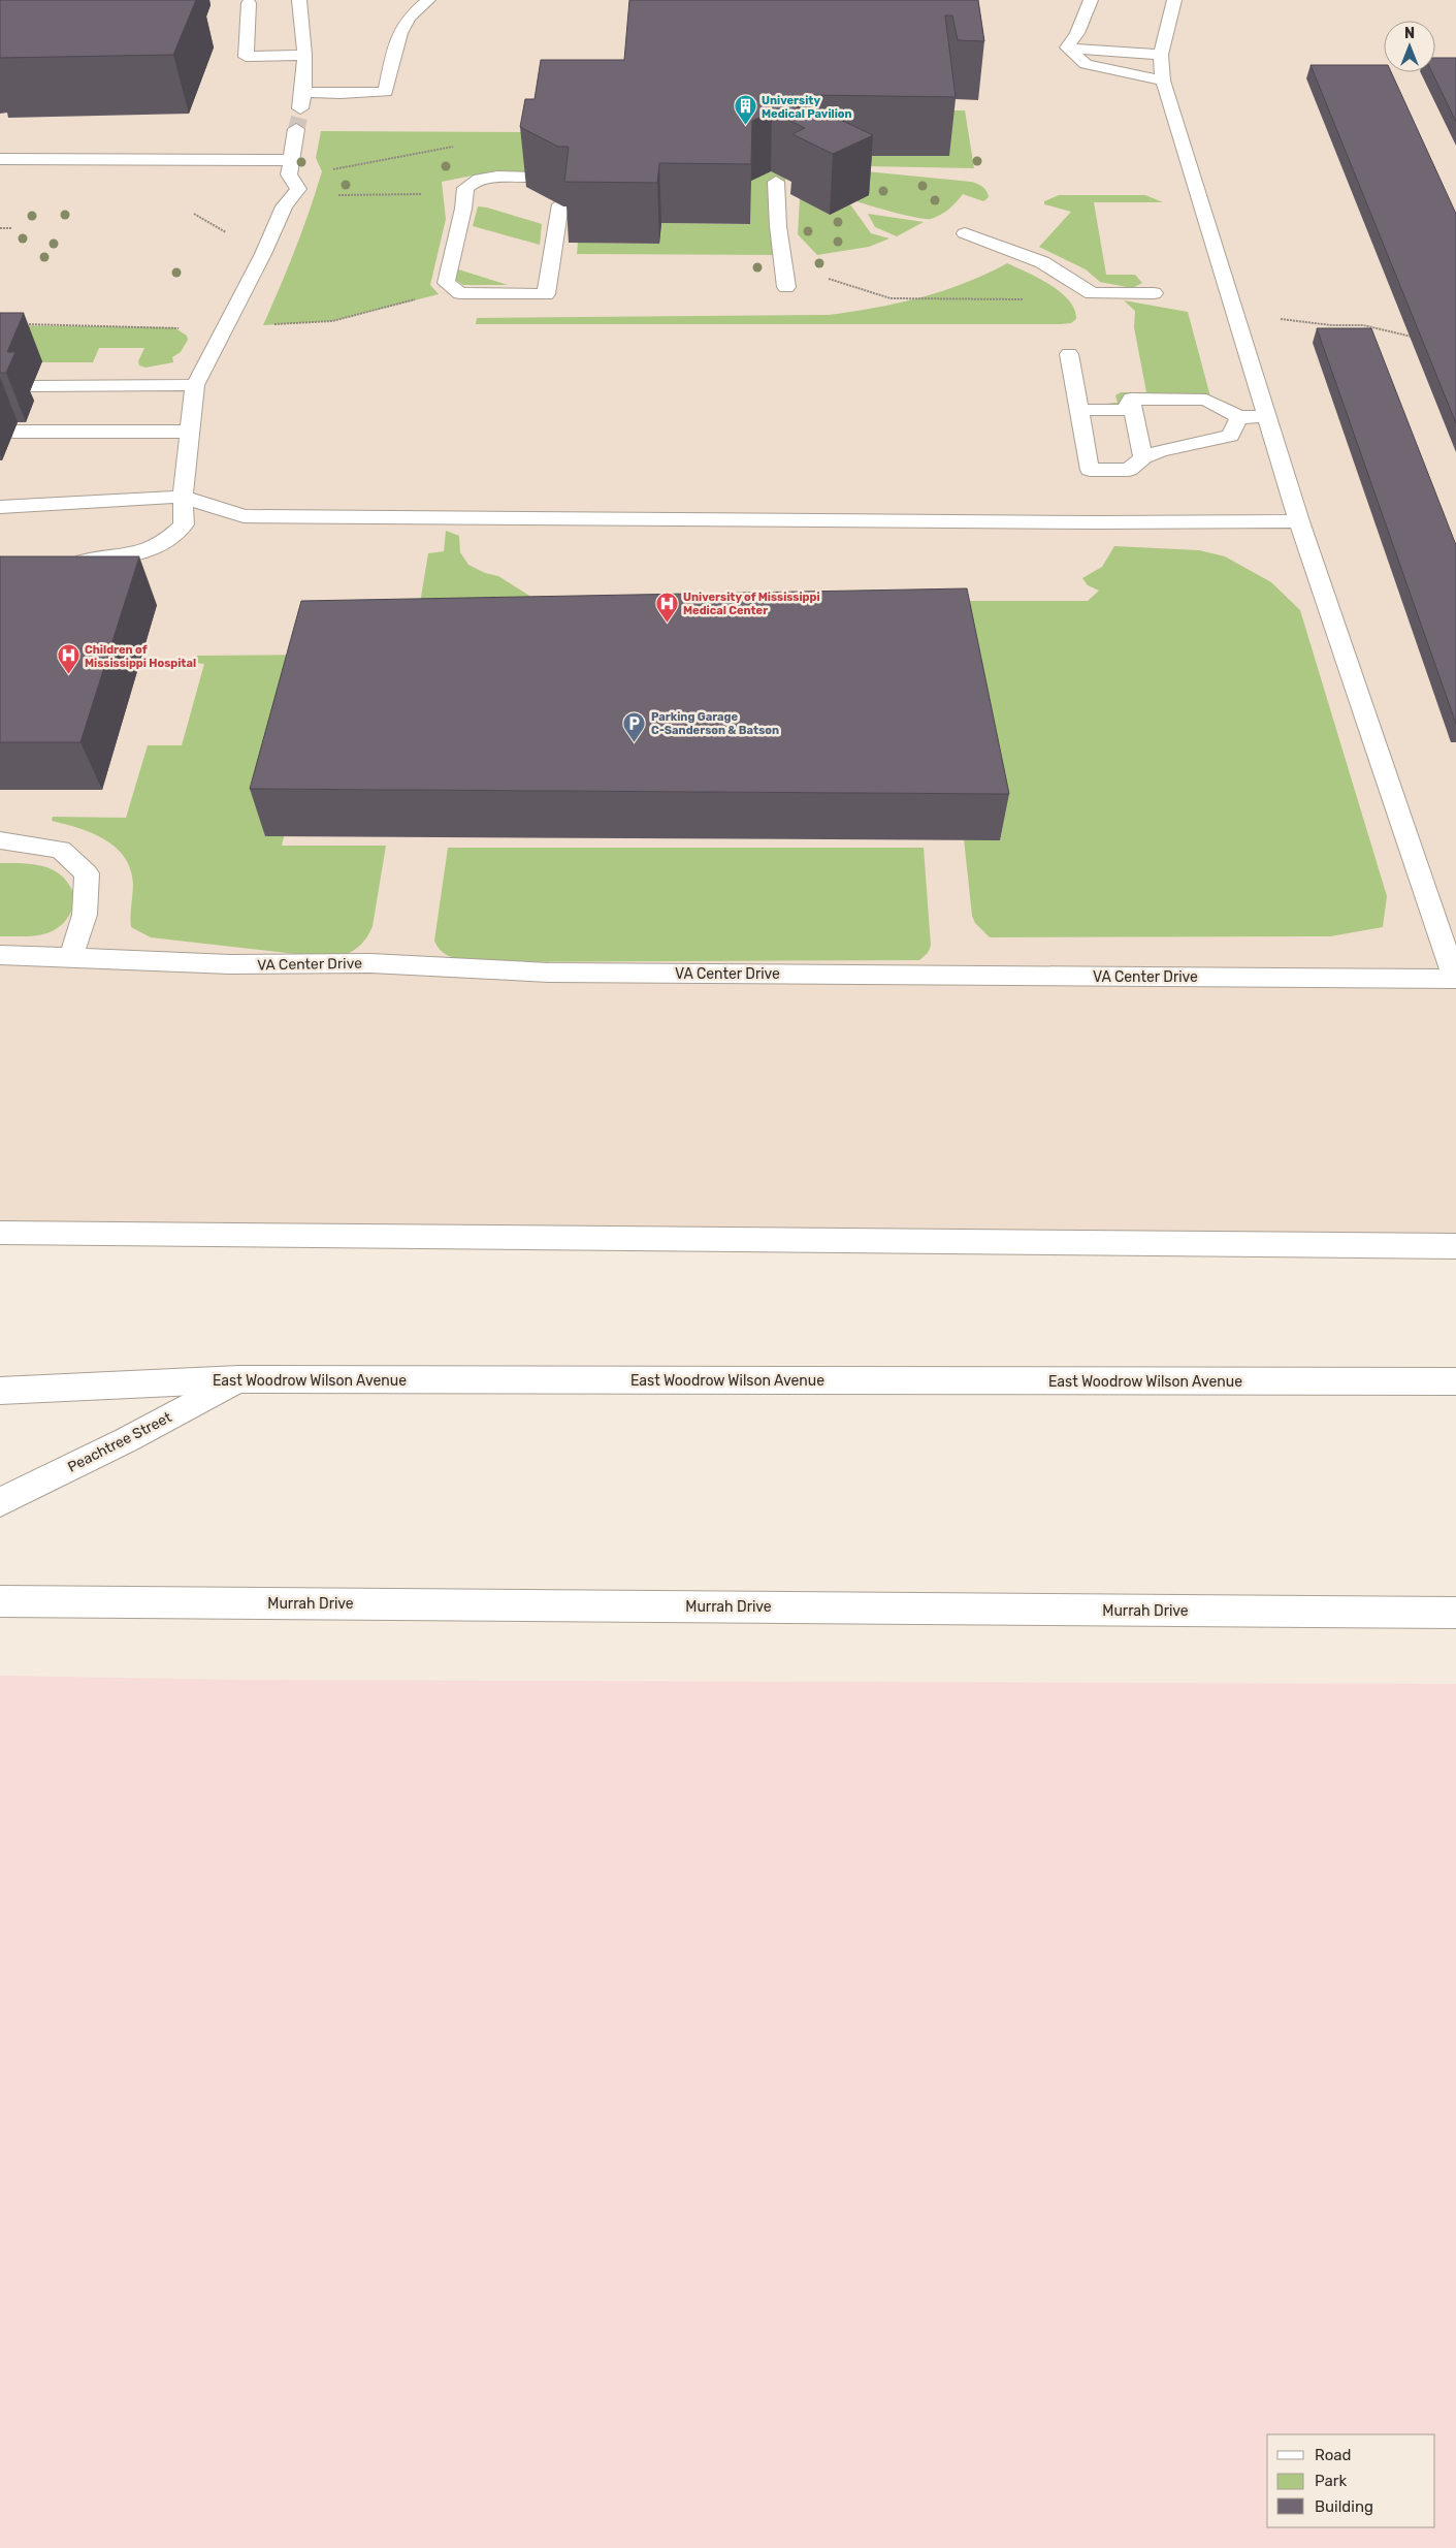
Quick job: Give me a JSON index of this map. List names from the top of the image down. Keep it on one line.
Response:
{"streets":{"street":["VA Center Drive","East Woodrow Wilson Avenue","Peachtree Street","Murrah Drive"]},"crossings":[["East Woodrow Wilson Avenue","Peachtree Street"]],"places":{"building":["University Medical Pavilion"],"hospital":["University of Mississippi Medical Center","Children of Mississippi Hospital"],"parking":["Parking Garage C-Sanderson & Batson"]},"legend":["Road","Park","Building"],"north":"top"}
